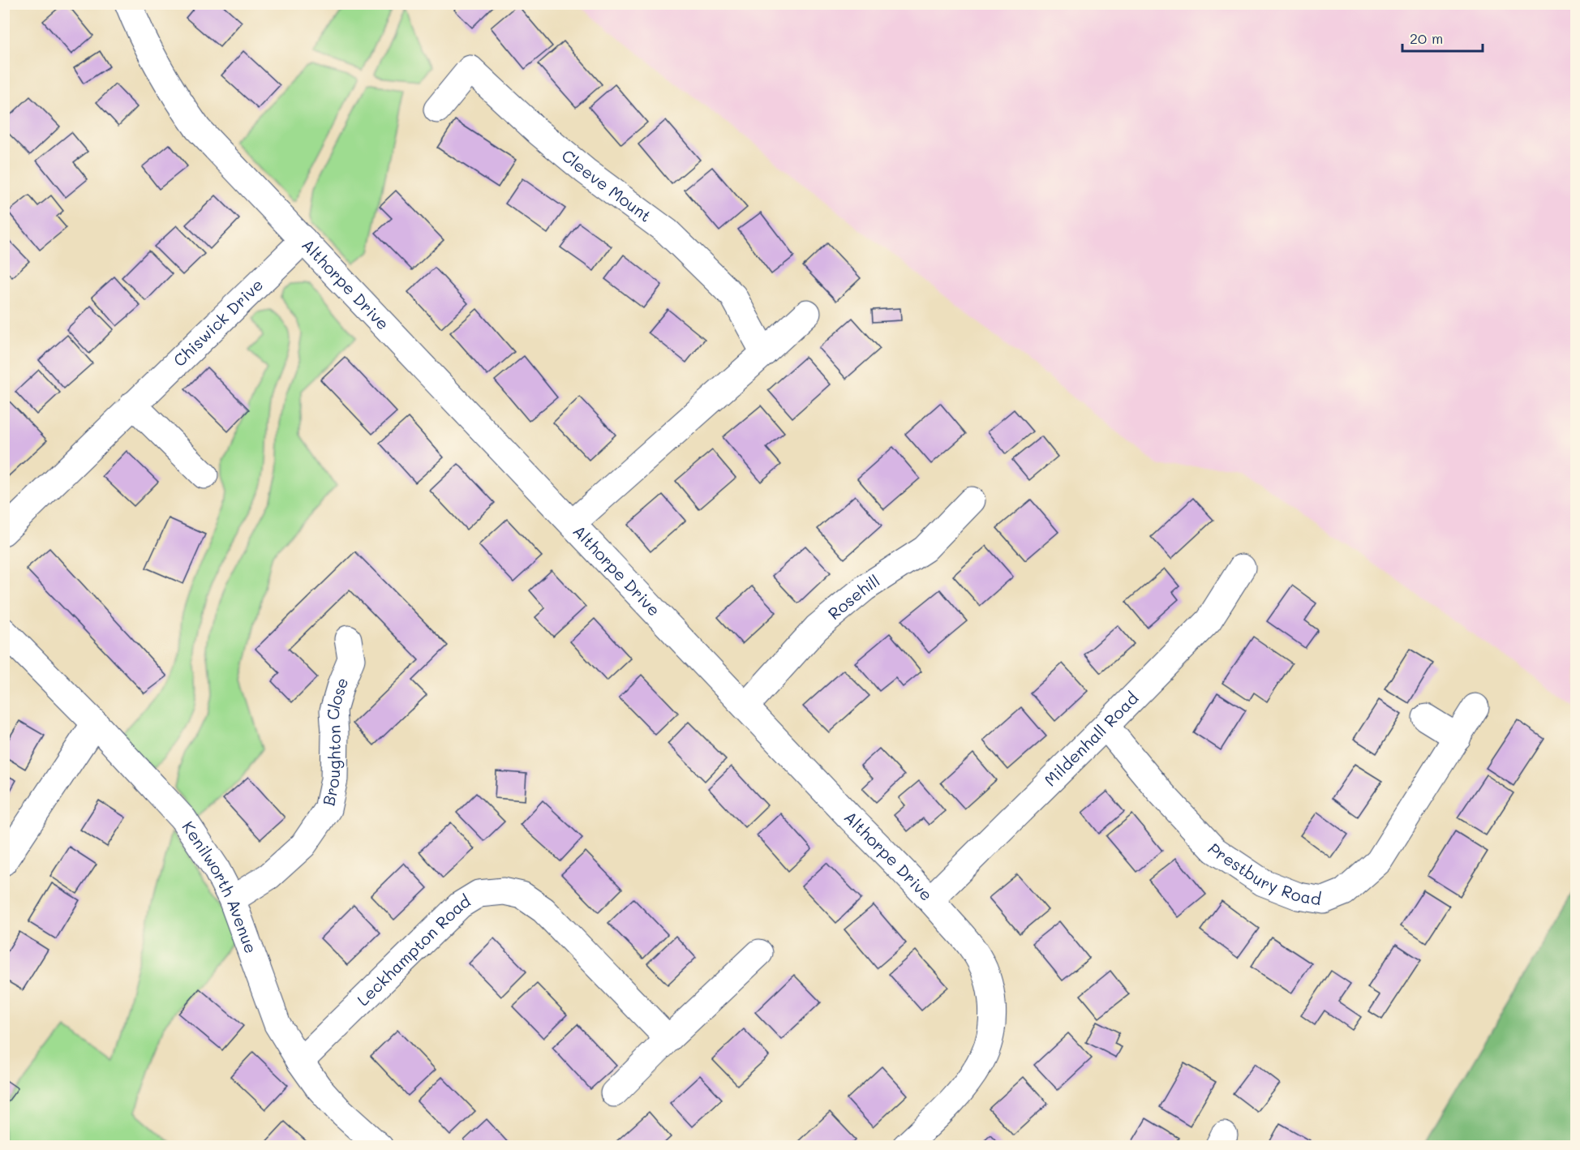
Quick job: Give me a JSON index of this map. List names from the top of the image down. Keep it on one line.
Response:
{"streets":{"street":["Cleeve Mount","Althorpe Drive","Chiswick Drive","Rosehill","Mildenhall Road","Broughton Close","Prestbury Road","Kenilworth Avenue","Leckhampton Road"]},"crossings":[["Althorpe Drive","Chiswick Drive"],["Althorpe Drive","Rosehill"],["Althorpe Drive","Mildenhall Road"],["Mildenhall Road","Prestbury Road"],["Broughton Close","Kenilworth Avenue"],["Kenilworth Avenue","Leckhampton Road"]],"scale_bar":"20 m"}
